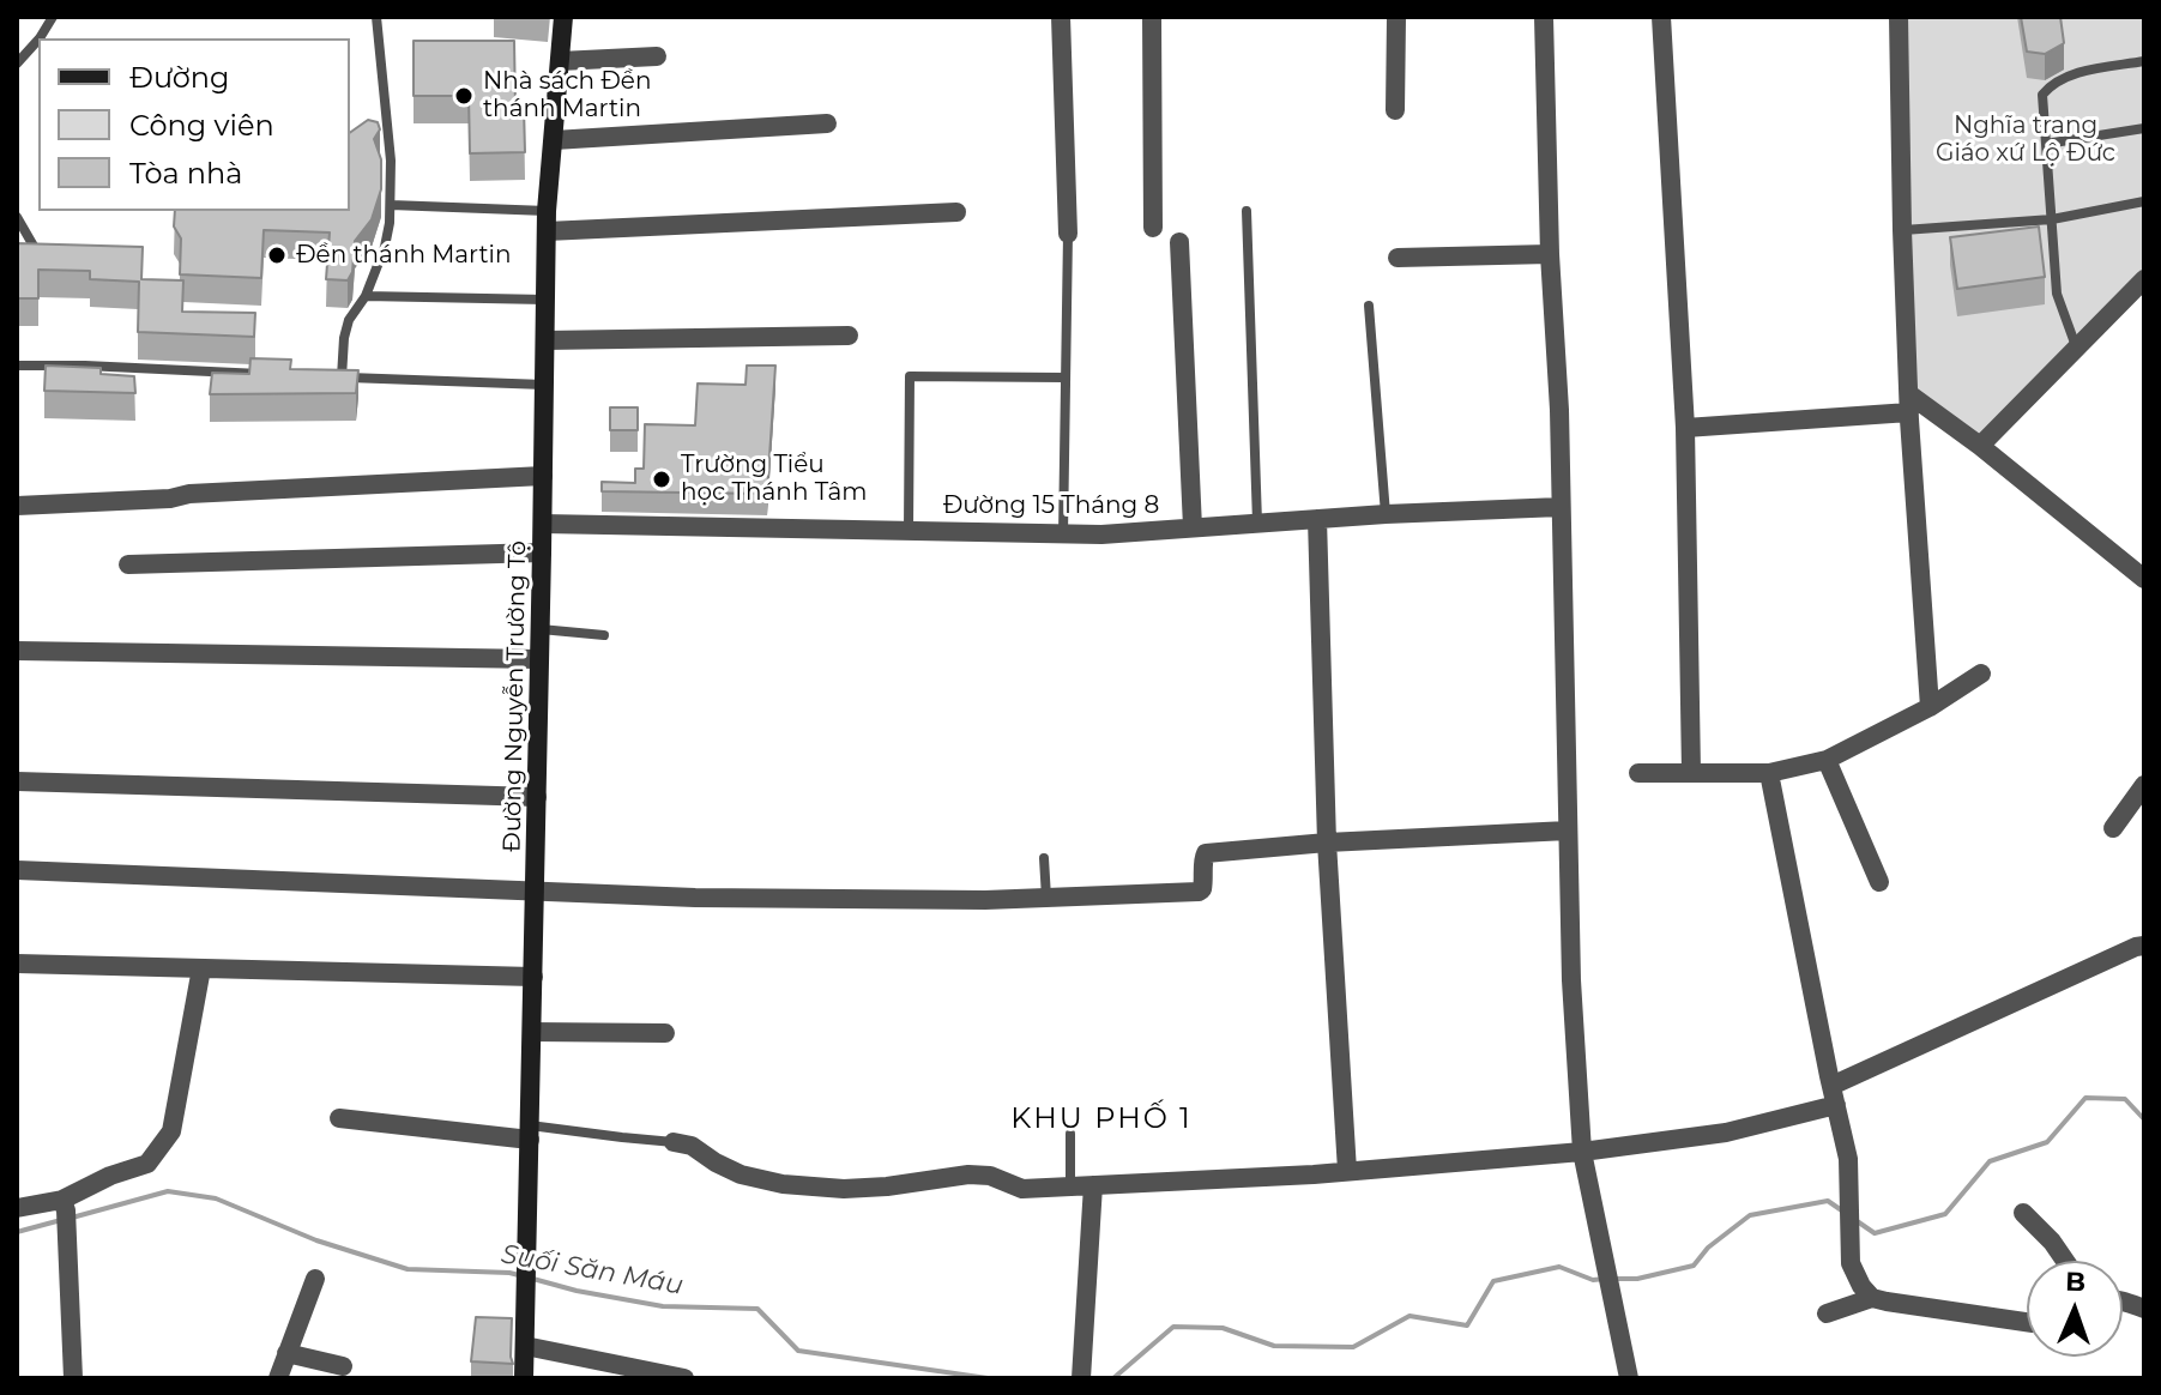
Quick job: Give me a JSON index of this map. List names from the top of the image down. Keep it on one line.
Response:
{"streets":{"main road":["Đường Nguyễn Trường Tộ"],"street":["Đường 15 Tháng 8"]},"crossings":[["Đường 15 Tháng 8","Đường Nguyễn Trường Tộ"]],"districts":["KHU PHỐ 1"],"water":["Suối Săn Máu"],"parks":["Nghĩa trang Giáo xứ Lộ Đức"],"places":["Nhà sách Đền thánh Martin","Đền thánh Martin","Trường Tiểu học Thánh Tâm"],"legend":["Đường","Công viên","Tòa nhà"],"north":"top"}
